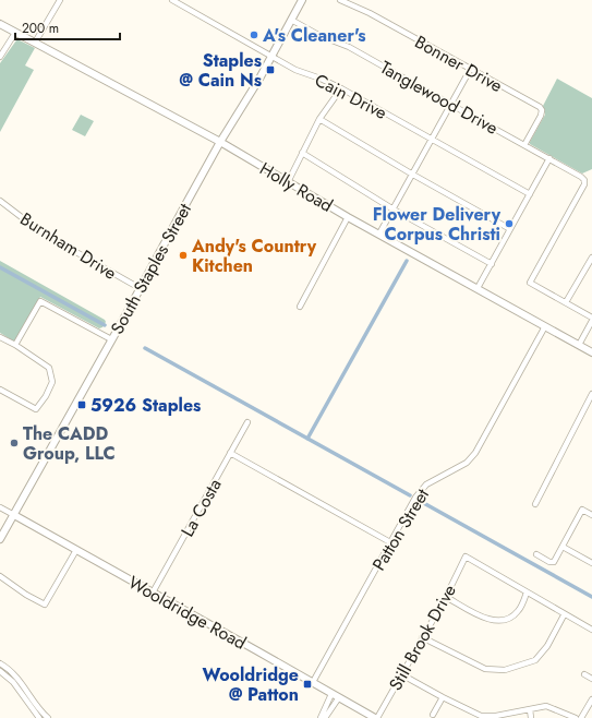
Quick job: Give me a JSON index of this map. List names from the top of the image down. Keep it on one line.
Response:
{"streets":{"main road":["Holly Road","South Staples Street","Wooldridge Road"],"street":["Bonner Drive","Cain Drive","Tanglewood Drive","Burnham Drive","La Costa","Patton Street","Still Brook Drive"]},"crossings":[["Bonner Drive","Tanglewood Drive"],["Cain Drive","South Staples Street"],["Tanglewood Drive","South Staples Street"],["Holly Road","South Staples Street"],["Holly Road","Patton Street"],["Burnham Drive","South Staples Street"],["South Staples Street","Wooldridge Road"],["La Costa","Wooldridge Road"],["Patton Street","Wooldridge Road"],["Wooldridge Road","Still Brook Drive"]],"places":{"other":["A's Cleaner's","Flower Delivery Corpus Christi","Andy's Country Kitchen","The CADD Group, LLC"],"transit":["Staples @ Cain Ns","5926 Staples","Wooldridge @ Patton"]},"scale_bar":"200 m"}
